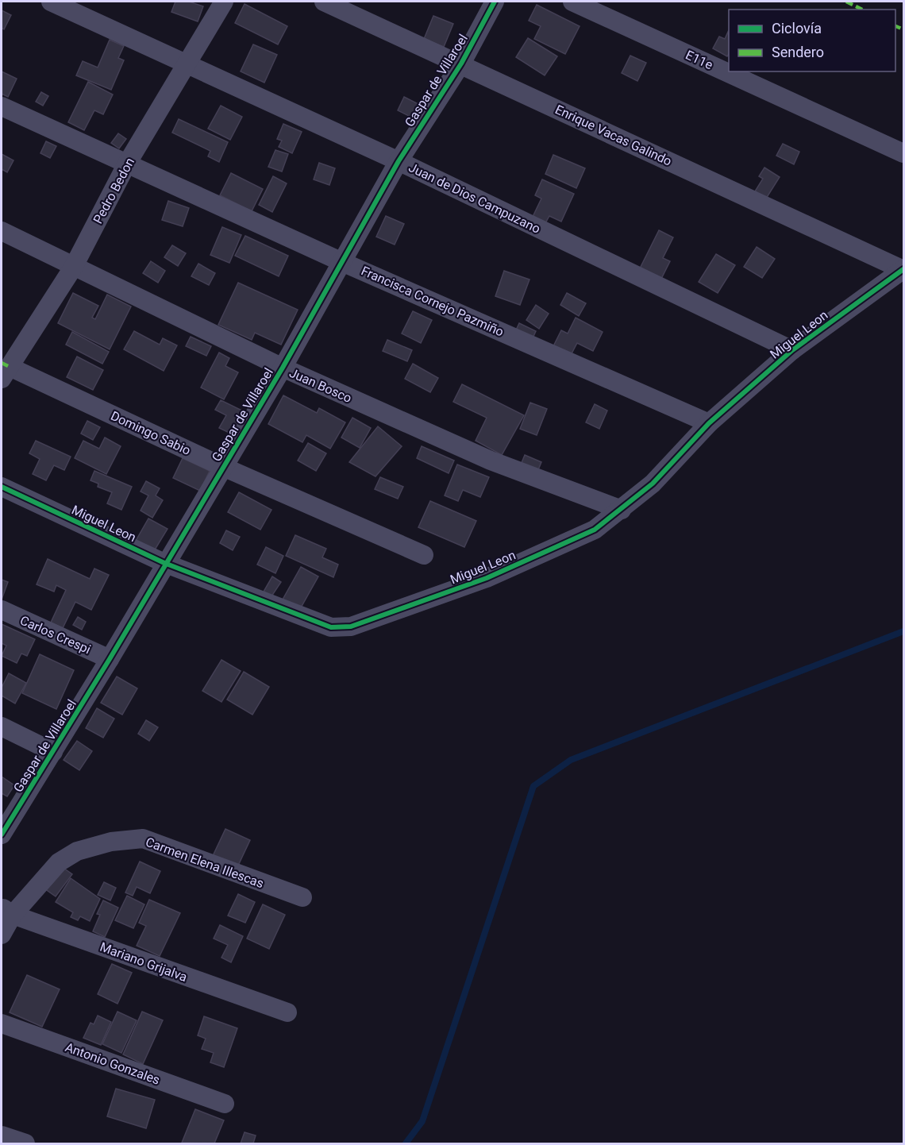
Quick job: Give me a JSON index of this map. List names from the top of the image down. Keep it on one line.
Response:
{"streets":{"street":["E11e","Gaspar de Villaroel","Enrique Vacas Galindo","Pedro Bedon","Juan de Dios Campuzano","Francisca Cornejo Pazmiño","Miguel Leon","Juan Bosco","Domingo Sabio","Carlos Crespi","Carmen Elena Illescas","Mariano Grijalva","Antonio Gonzales"]},"crossings":[["Gaspar de Villaroel","Enrique Vacas Galindo"],["Gaspar de Villaroel","Juan de Dios Campuzano"],["Gaspar de Villaroel","Francisca Cornejo Pazmiño"],["Gaspar de Villaroel","Miguel Leon"],["Gaspar de Villaroel","Juan Bosco"],["Gaspar de Villaroel","Domingo Sabio"],["Gaspar de Villaroel","Carlos Crespi"],["Enrique Vacas Galindo","Miguel Leon"],["Pedro Bedon","Juan de Dios Campuzano"],["Pedro Bedon","Francisca Cornejo Pazmiño"],["Pedro Bedon","Juan Bosco"],["Pedro Bedon","Domingo Sabio"],["Juan de Dios Campuzano","Miguel Leon"],["Francisca Cornejo Pazmiño","Miguel Leon"],["Miguel Leon","Juan Bosco"],["Carmen Elena Illescas","Mariano Grijalva"]],"legend":["Ciclovía","Sendero"]}
